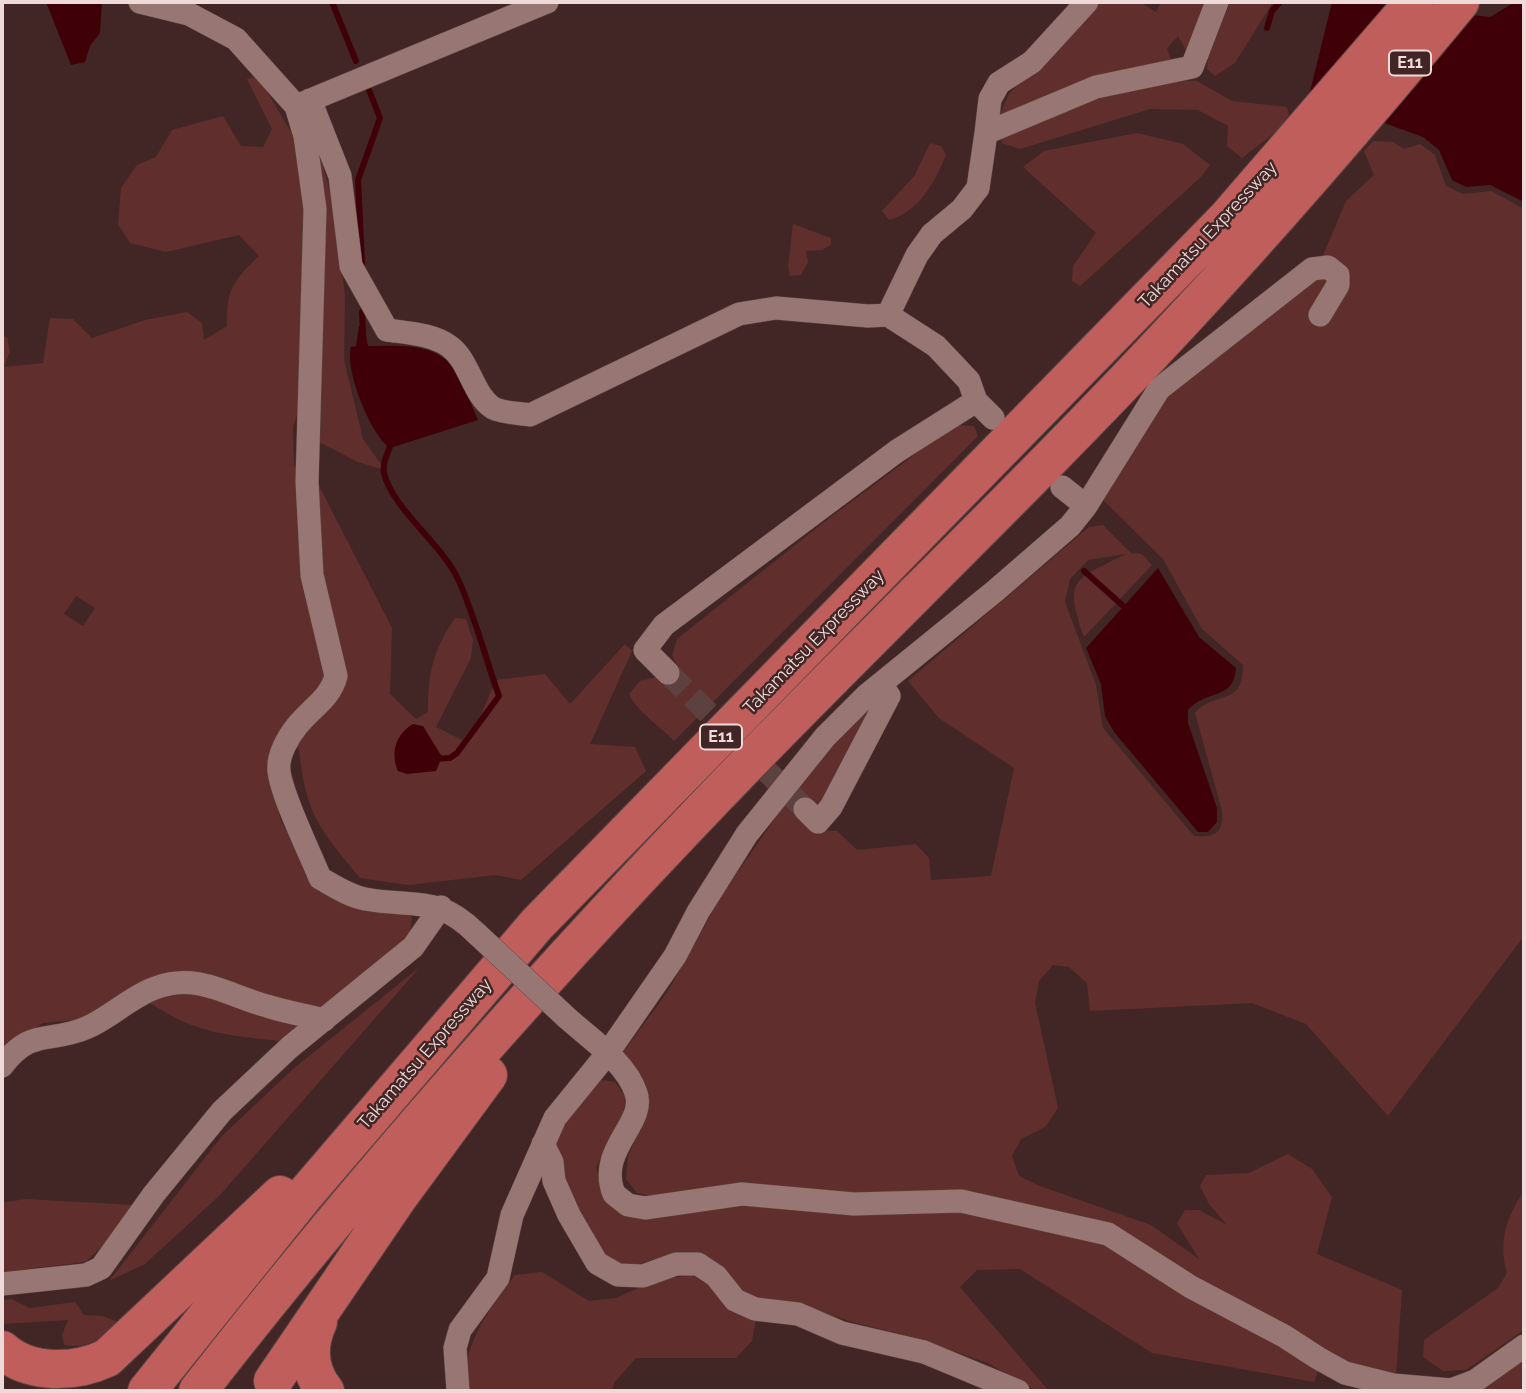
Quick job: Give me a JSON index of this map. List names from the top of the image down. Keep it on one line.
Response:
{"streets":{"highway":["E11","Takamatsu Expressway"]}}
